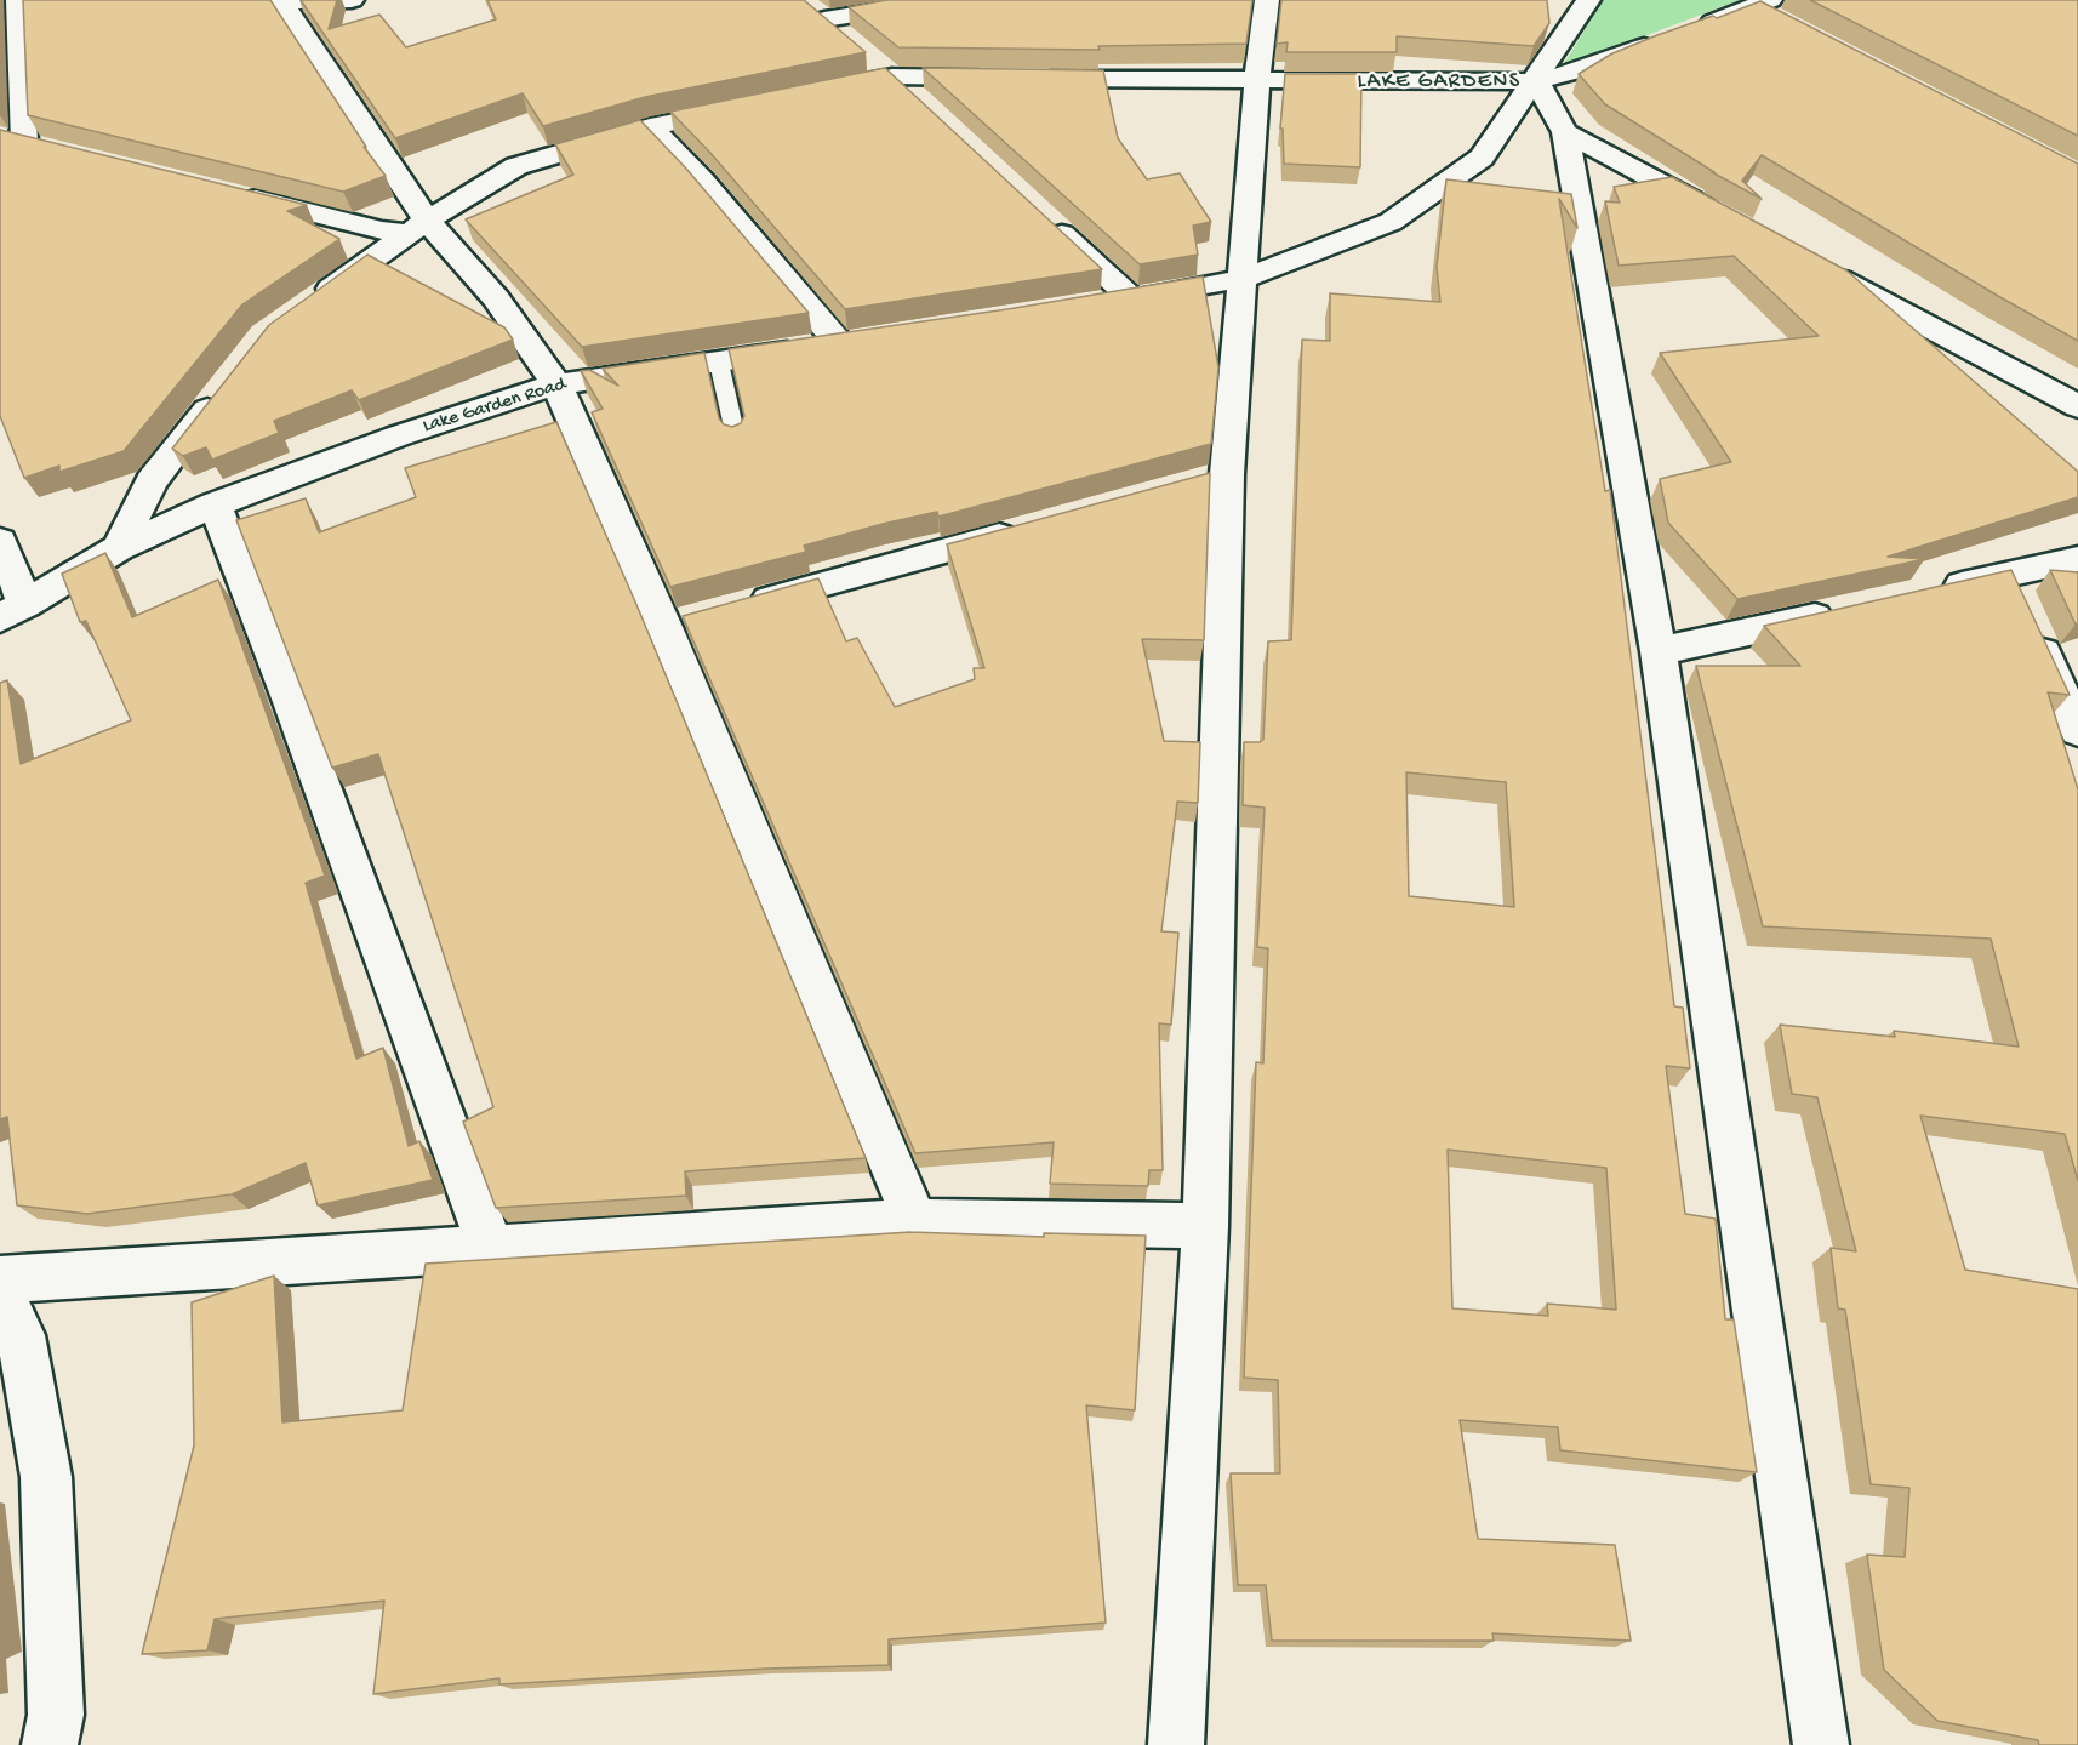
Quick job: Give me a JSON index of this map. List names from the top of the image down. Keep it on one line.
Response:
{"streets":{"street":["Lake Garden Road"]},"districts":["LAKE GARDENS"]}
